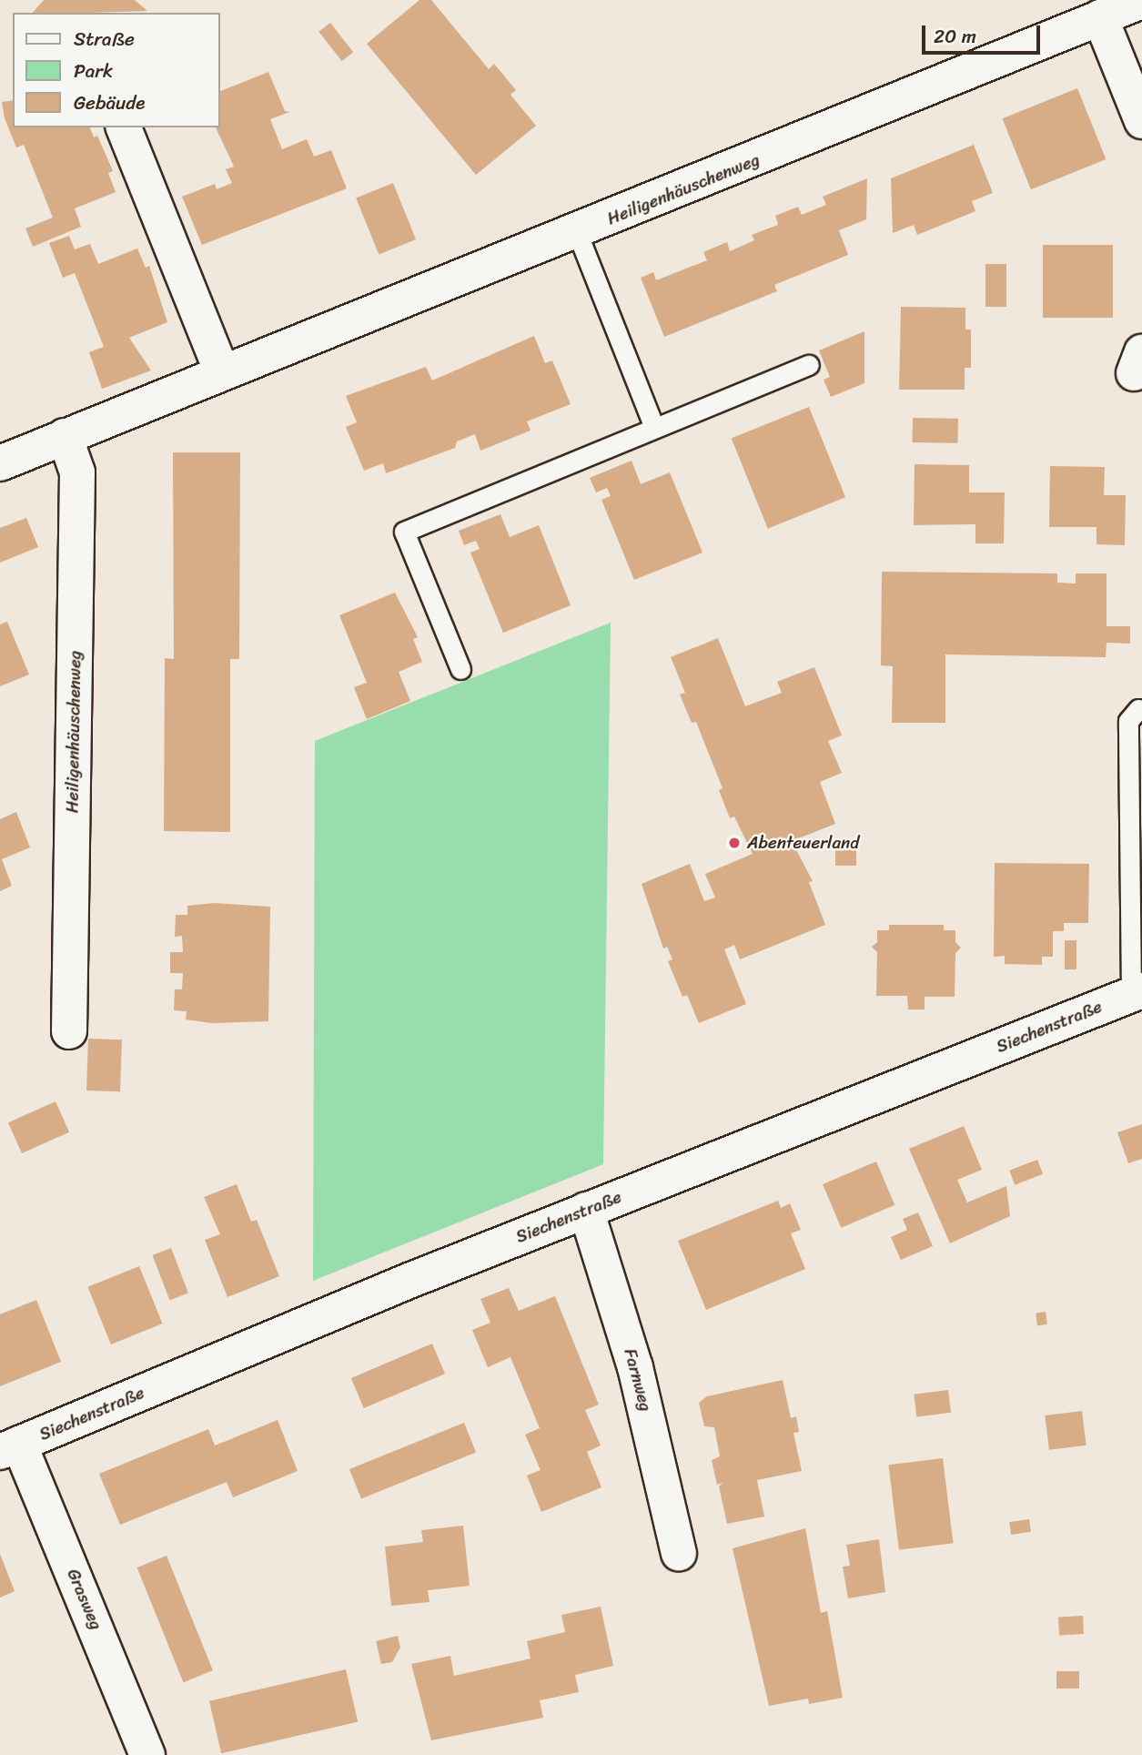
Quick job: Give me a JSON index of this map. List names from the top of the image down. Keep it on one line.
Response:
{"streets":{"street":["Heiligenhäuschenweg","Siechenstraße","Farnweg","Grasweg"]},"crossings":[["Siechenstraße","Farnweg"],["Siechenstraße","Grasweg"]],"places":["Abenteuerland"],"legend":["Straße","Park","Gebäude"],"scale_bar":"20 m"}
